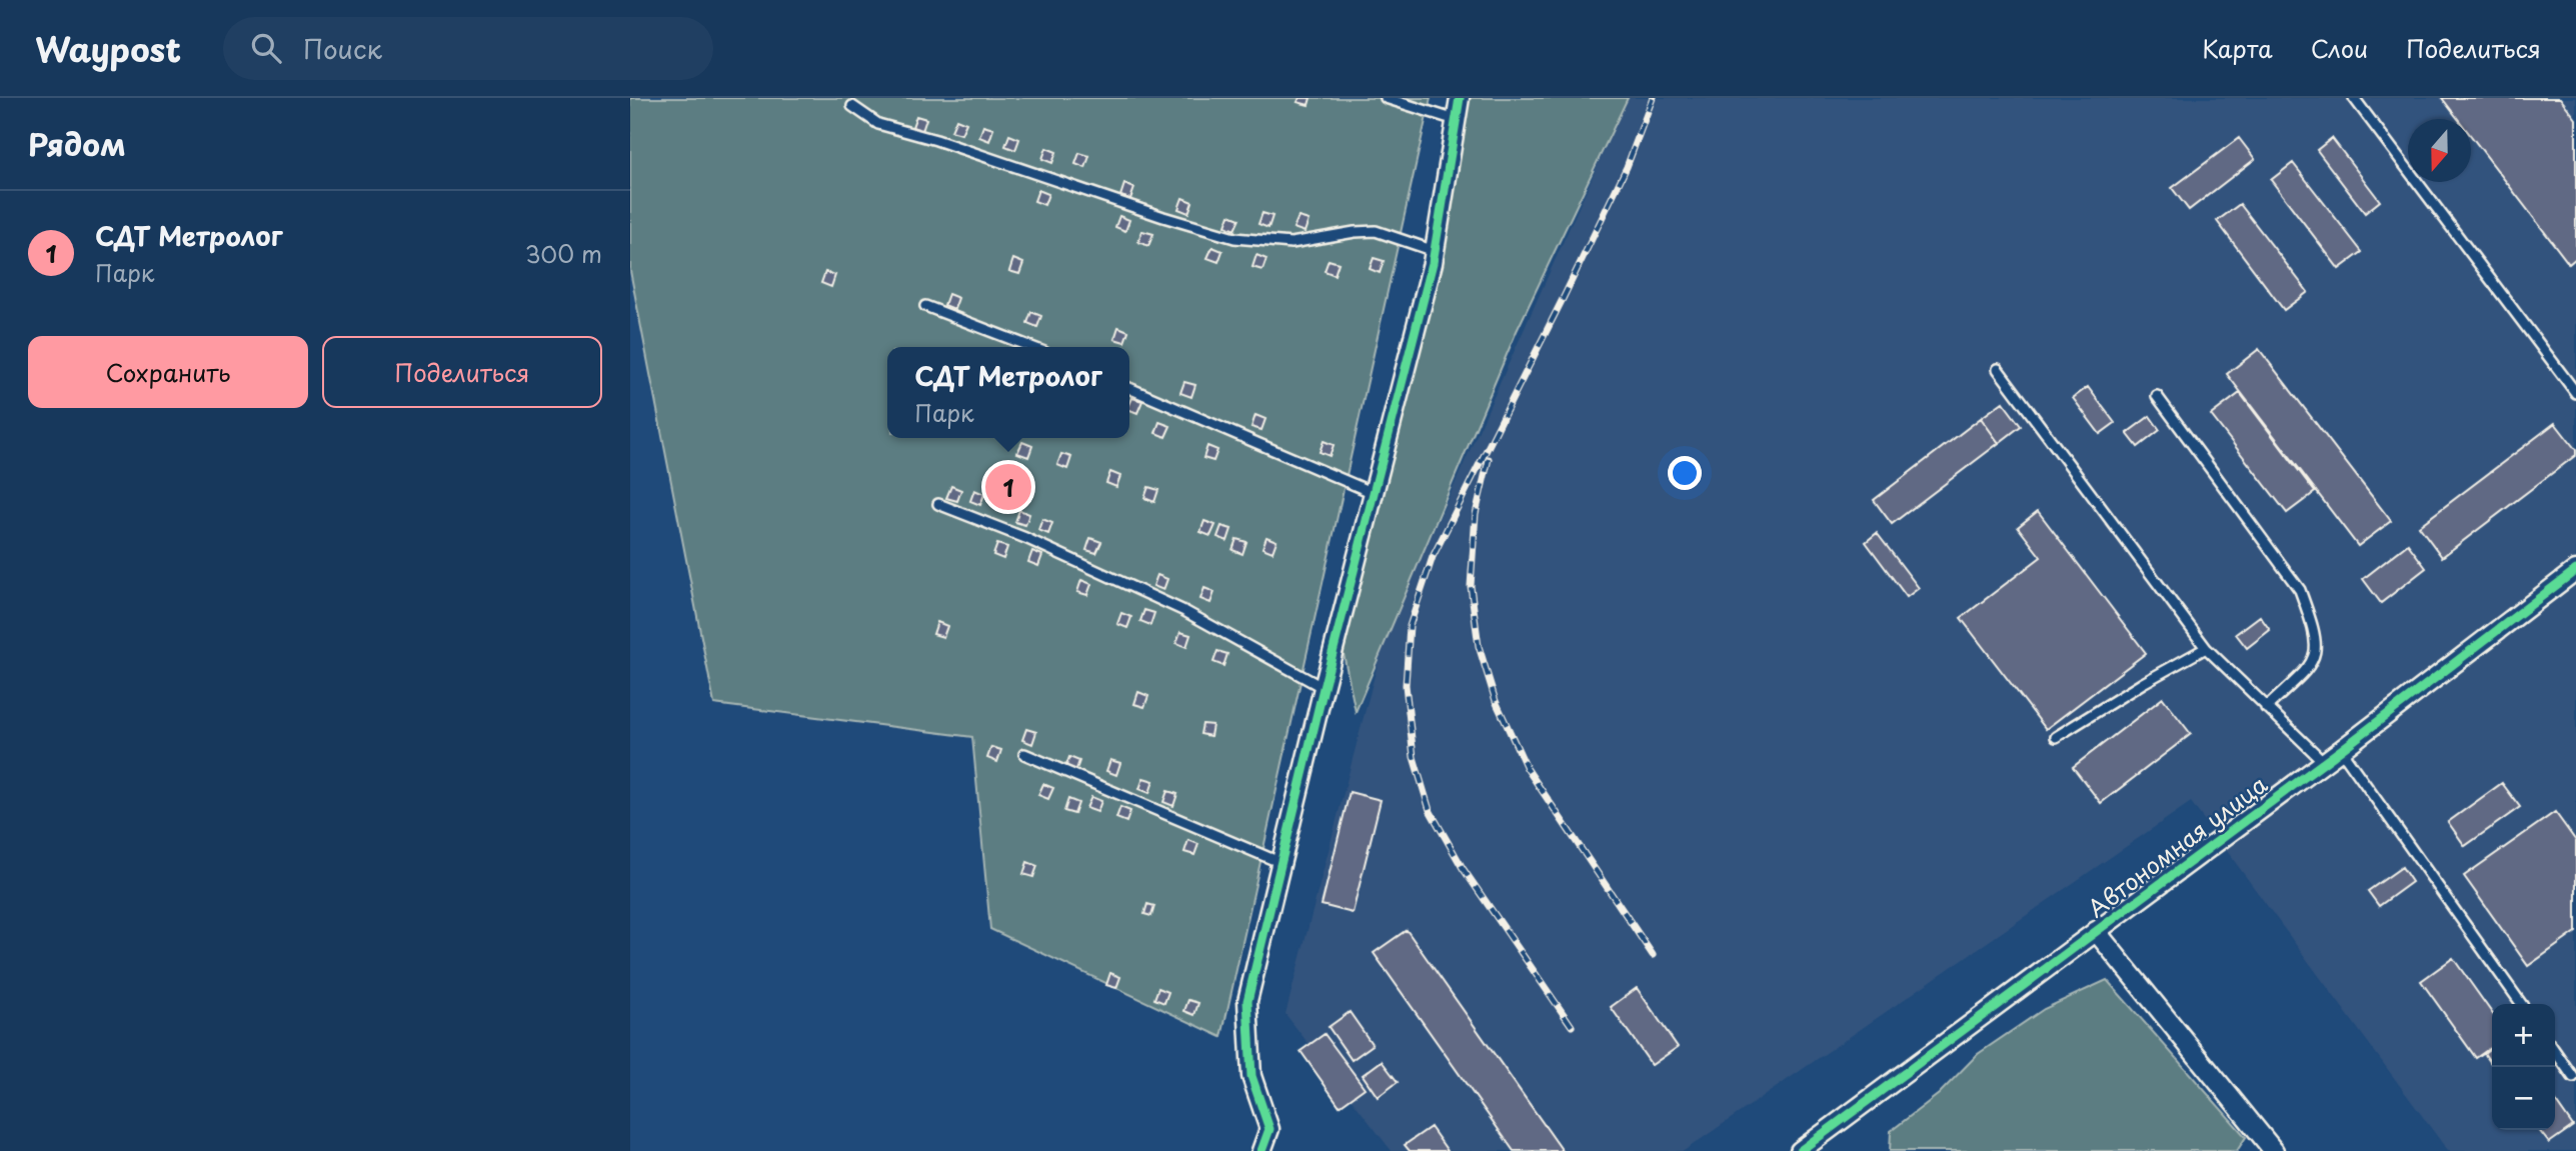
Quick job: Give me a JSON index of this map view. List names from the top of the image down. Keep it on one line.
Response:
{"streets":{"street":["Автономная улица"]},"north":"bottom","page":{"header":"Waypost","search":"Поиск","nav":["Карта","Слои","Поделиться"],"heading":"Рядом","list":[{"mark":"1","name":"СДТ Метролог","note":"Парк","value":"300 m"}],"buttons":["Сохранить","Поделиться"],"popup":["СДТ Метролог","Парк"],"pins":"1","map_buttons":["+","−"]}}
